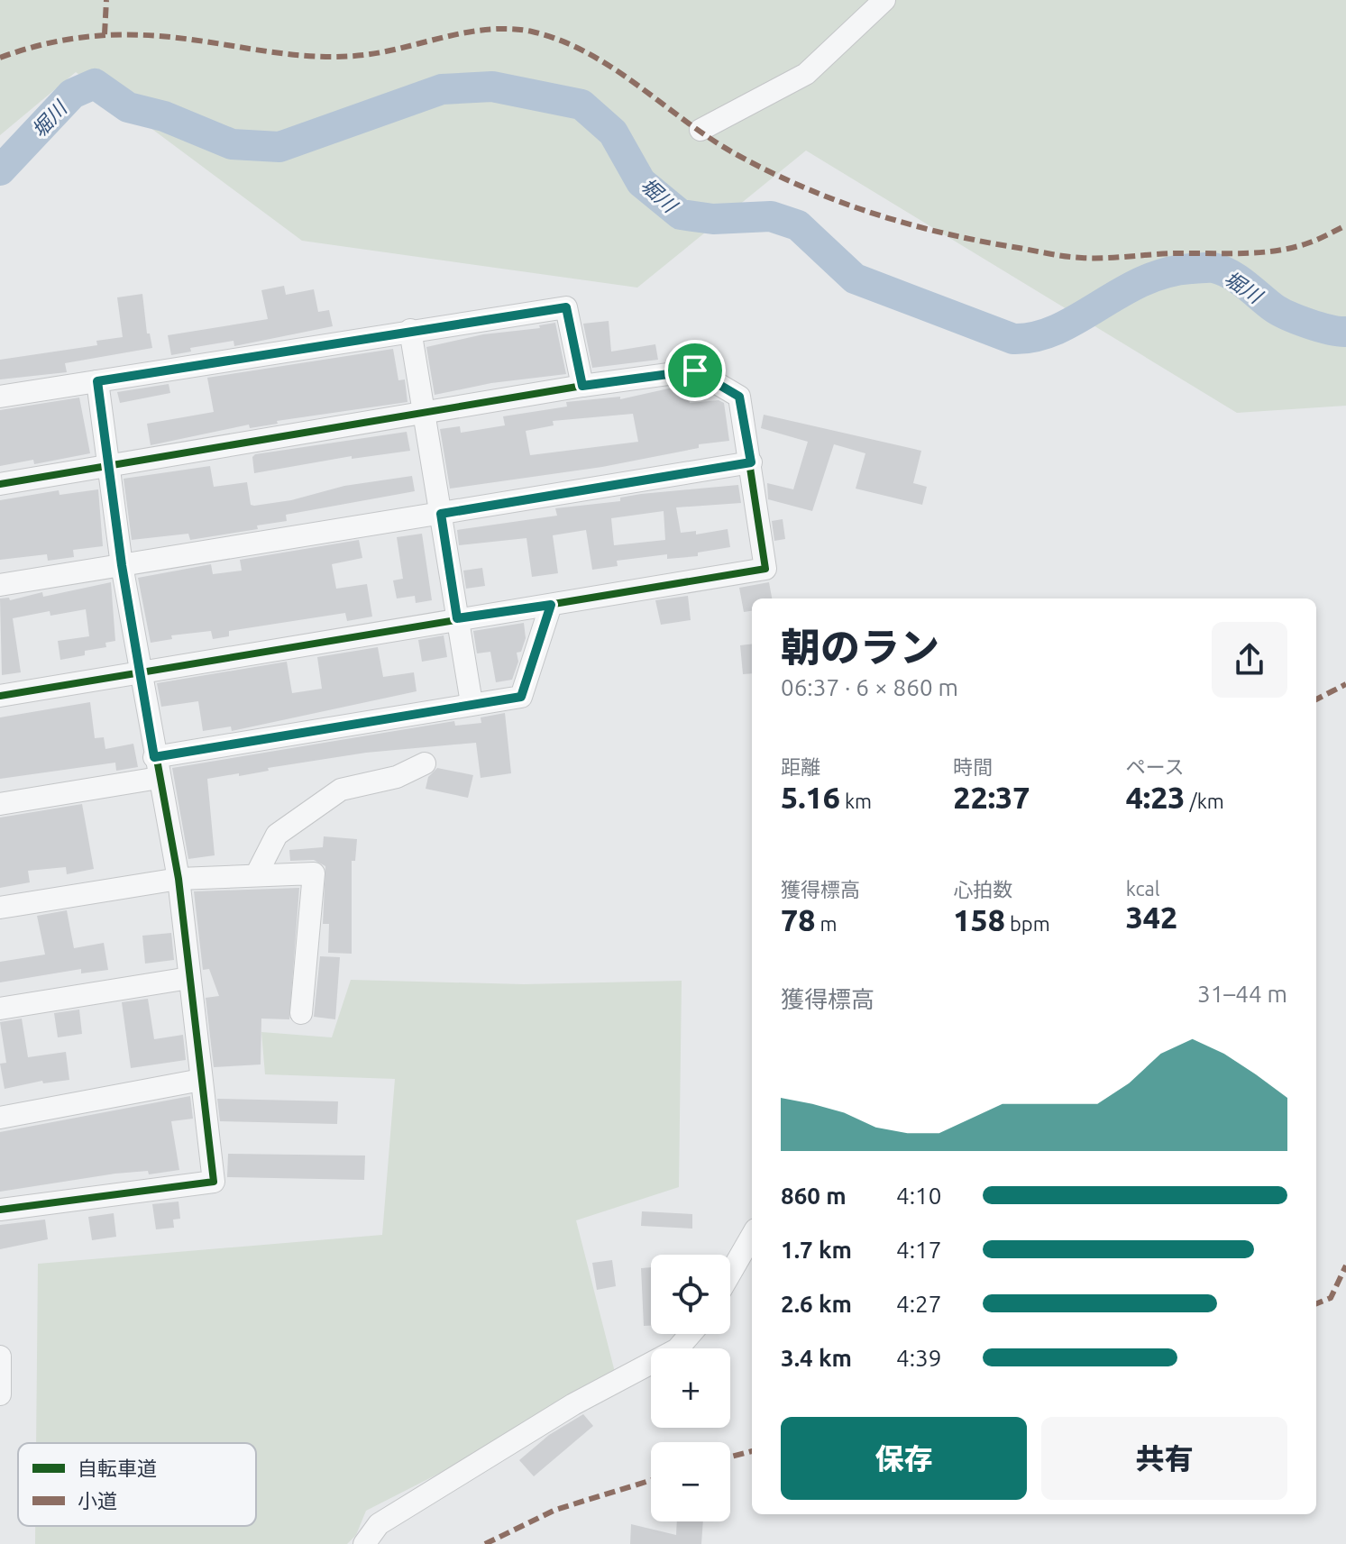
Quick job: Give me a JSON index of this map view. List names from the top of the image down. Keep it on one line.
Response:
{"water":["堀川"],"legend":["自転車道","小道"],"page":{"heading":["朝のラン","06:37 · 6 × 860 m"],"stats":[["距離","5.16 km"],["時間","22:37"],["ペース","4:23 /km"],["獲得標高","78 m"],["心拍数","158 bpm"],["kcal","342"]],"chart":["獲得標高","31–44 m"],"list":[{"name":"860 m","note":"4:10"},{"name":"1.7 km","note":"4:17"},{"name":"2.6 km","note":"4:27"},{"name":"3.4 km","note":"4:39"}],"map_buttons":["+","−"],"buttons":["保存","共有"]}}
